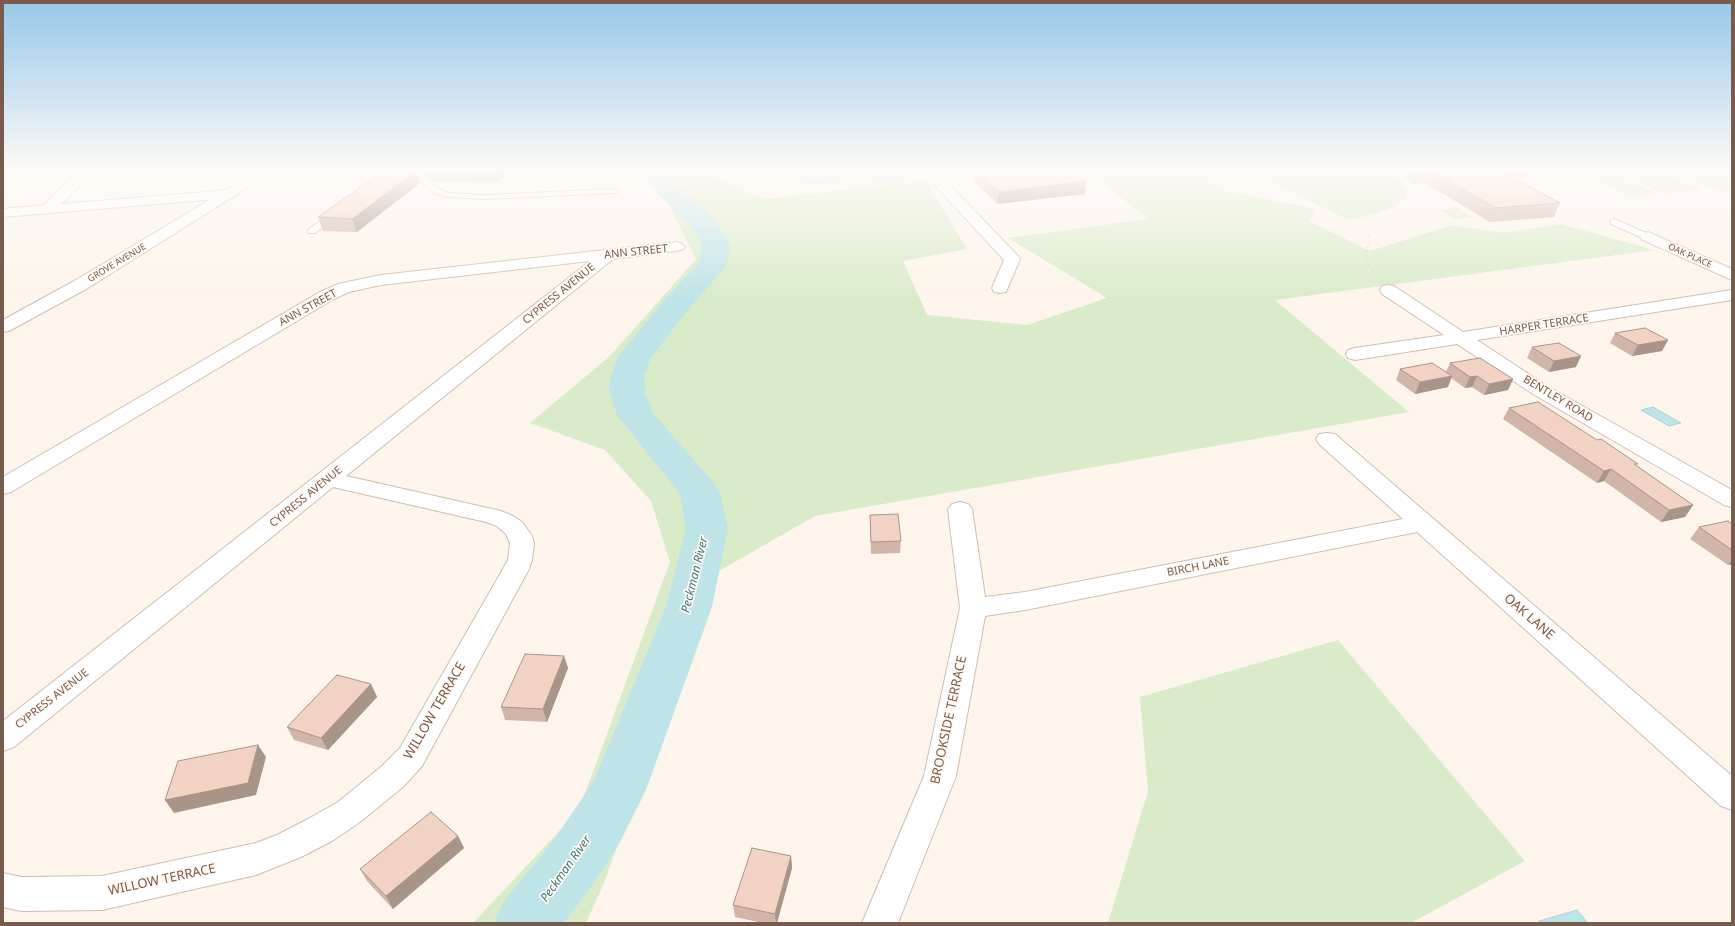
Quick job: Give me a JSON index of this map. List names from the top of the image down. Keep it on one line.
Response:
{"streets":{"street":["ANN STREET","OAK PLACE","GROVE AVENUE","CYPRESS AVENUE","HARPER TERRACE","BENTLEY ROAD","BIRCH LANE","OAK LANE","WILLOW TERRACE","BROOKSIDE TERRACE"]},"crossings":[["ANN STREET","CYPRESS AVENUE"],["CYPRESS AVENUE","WILLOW TERRACE"],["HARPER TERRACE","BENTLEY ROAD"],["BIRCH LANE","OAK LANE"],["BIRCH LANE","BROOKSIDE TERRACE"]],"water":["Peckman River"]}
